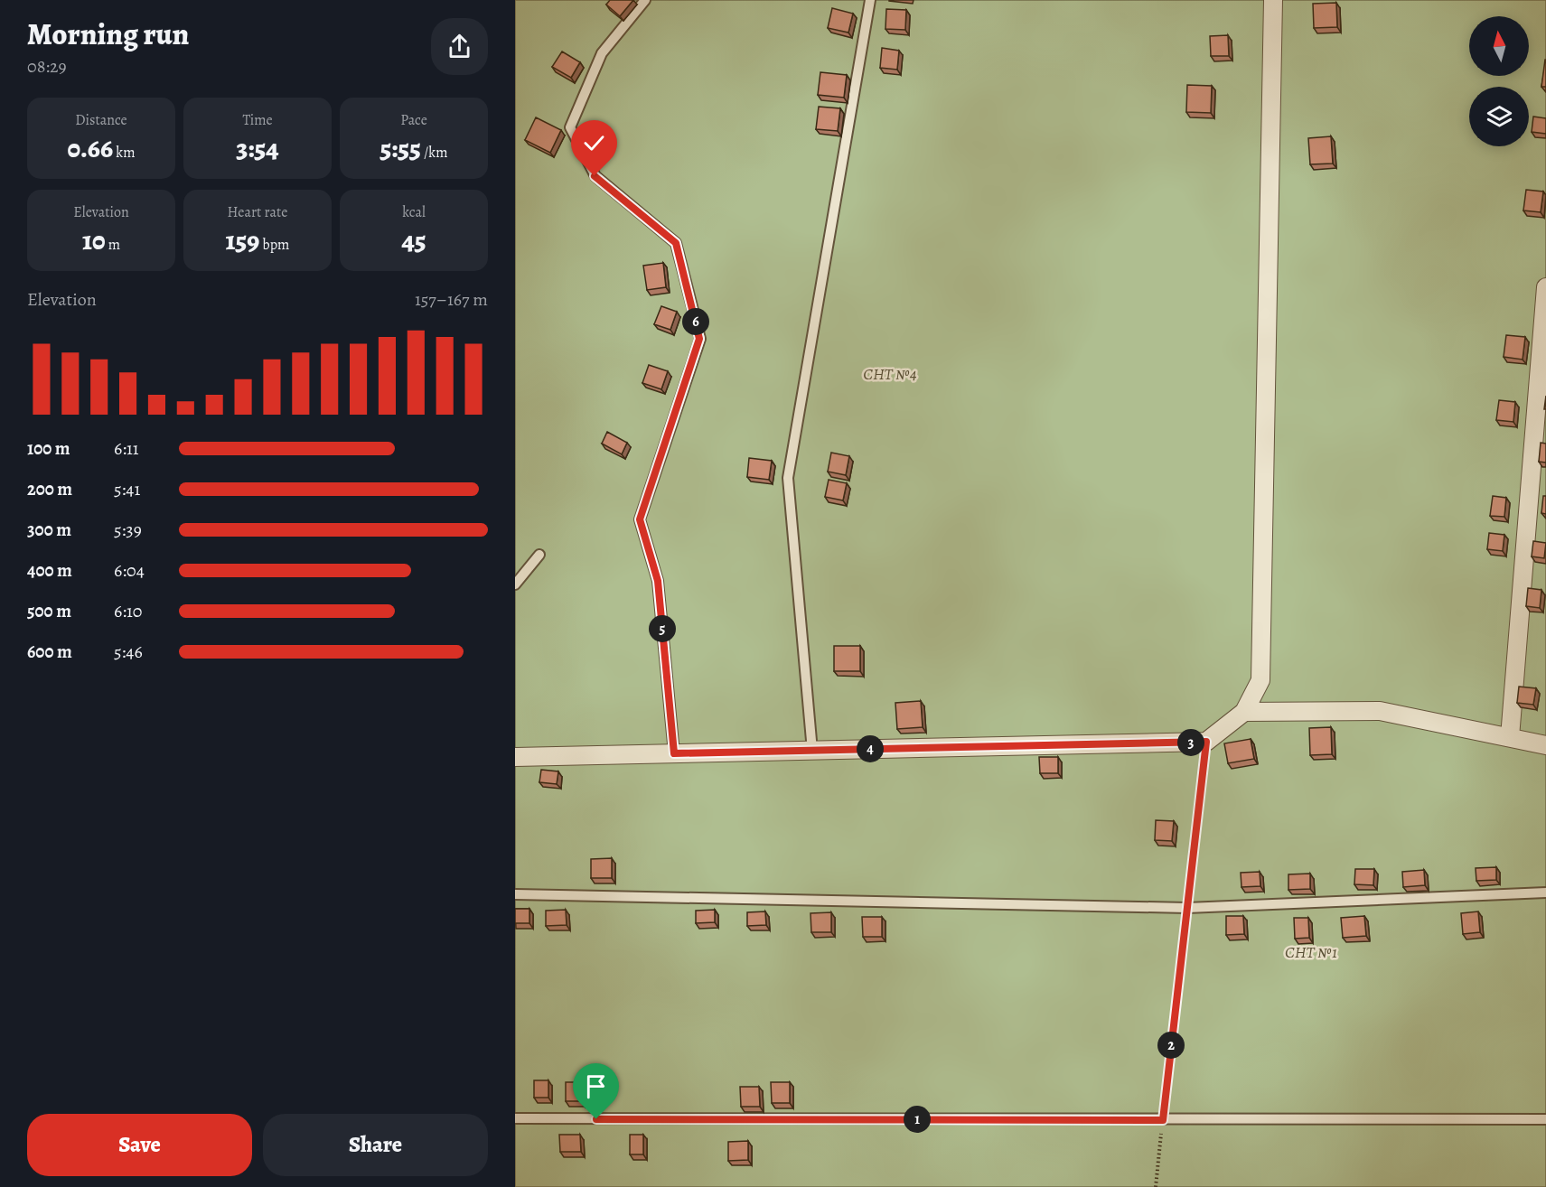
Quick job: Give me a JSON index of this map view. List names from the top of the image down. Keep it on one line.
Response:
{"parks":["СНТ №4","СНТ №1"],"north":"top","page":{"heading":["Morning run","08:29"],"stats":[["Distance","0.66 km"],["Time","3:54"],["Pace","5:55 /km"],["Elevation","10 m"],["Heart rate","159 bpm"],["kcal","45"]],"chart":["Elevation","157–167 m"],"pins":["6","5","3","4","2","1"],"list":[{"name":"100 m","note":"6:11"},{"name":"200 m","note":"5:41"},{"name":"300 m","note":"5:39"},{"name":"400 m","note":"6:04"},{"name":"500 m","note":"6:10"},{"name":"600 m","note":"5:46"}],"buttons":["Save","Share"]}}
